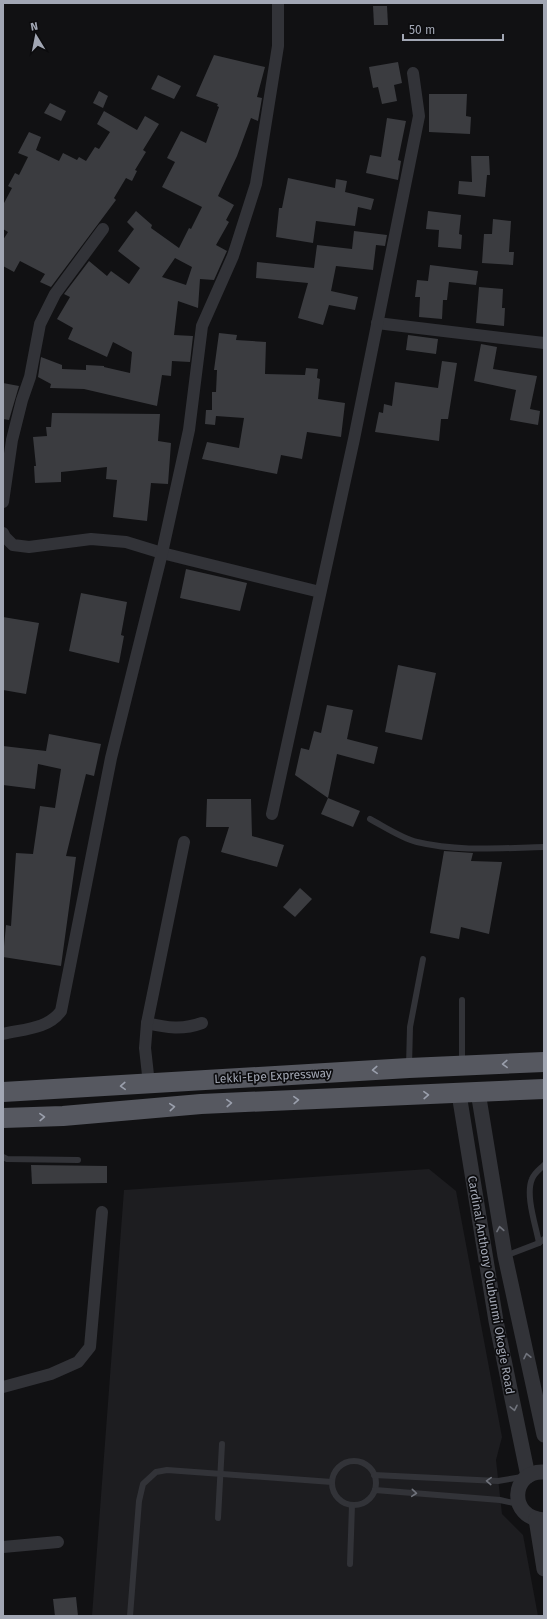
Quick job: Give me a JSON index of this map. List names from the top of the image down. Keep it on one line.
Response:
{"streets":{"highway":["Lekki-Epe Expressway"],"street":["Cardinal Anthony Olubunmi Okogie Road"]},"crossings":[["Lekki-Epe Expressway","Cardinal Anthony Olubunmi Okogie Road"]],"scale_bar":"50 m","north":"top"}
